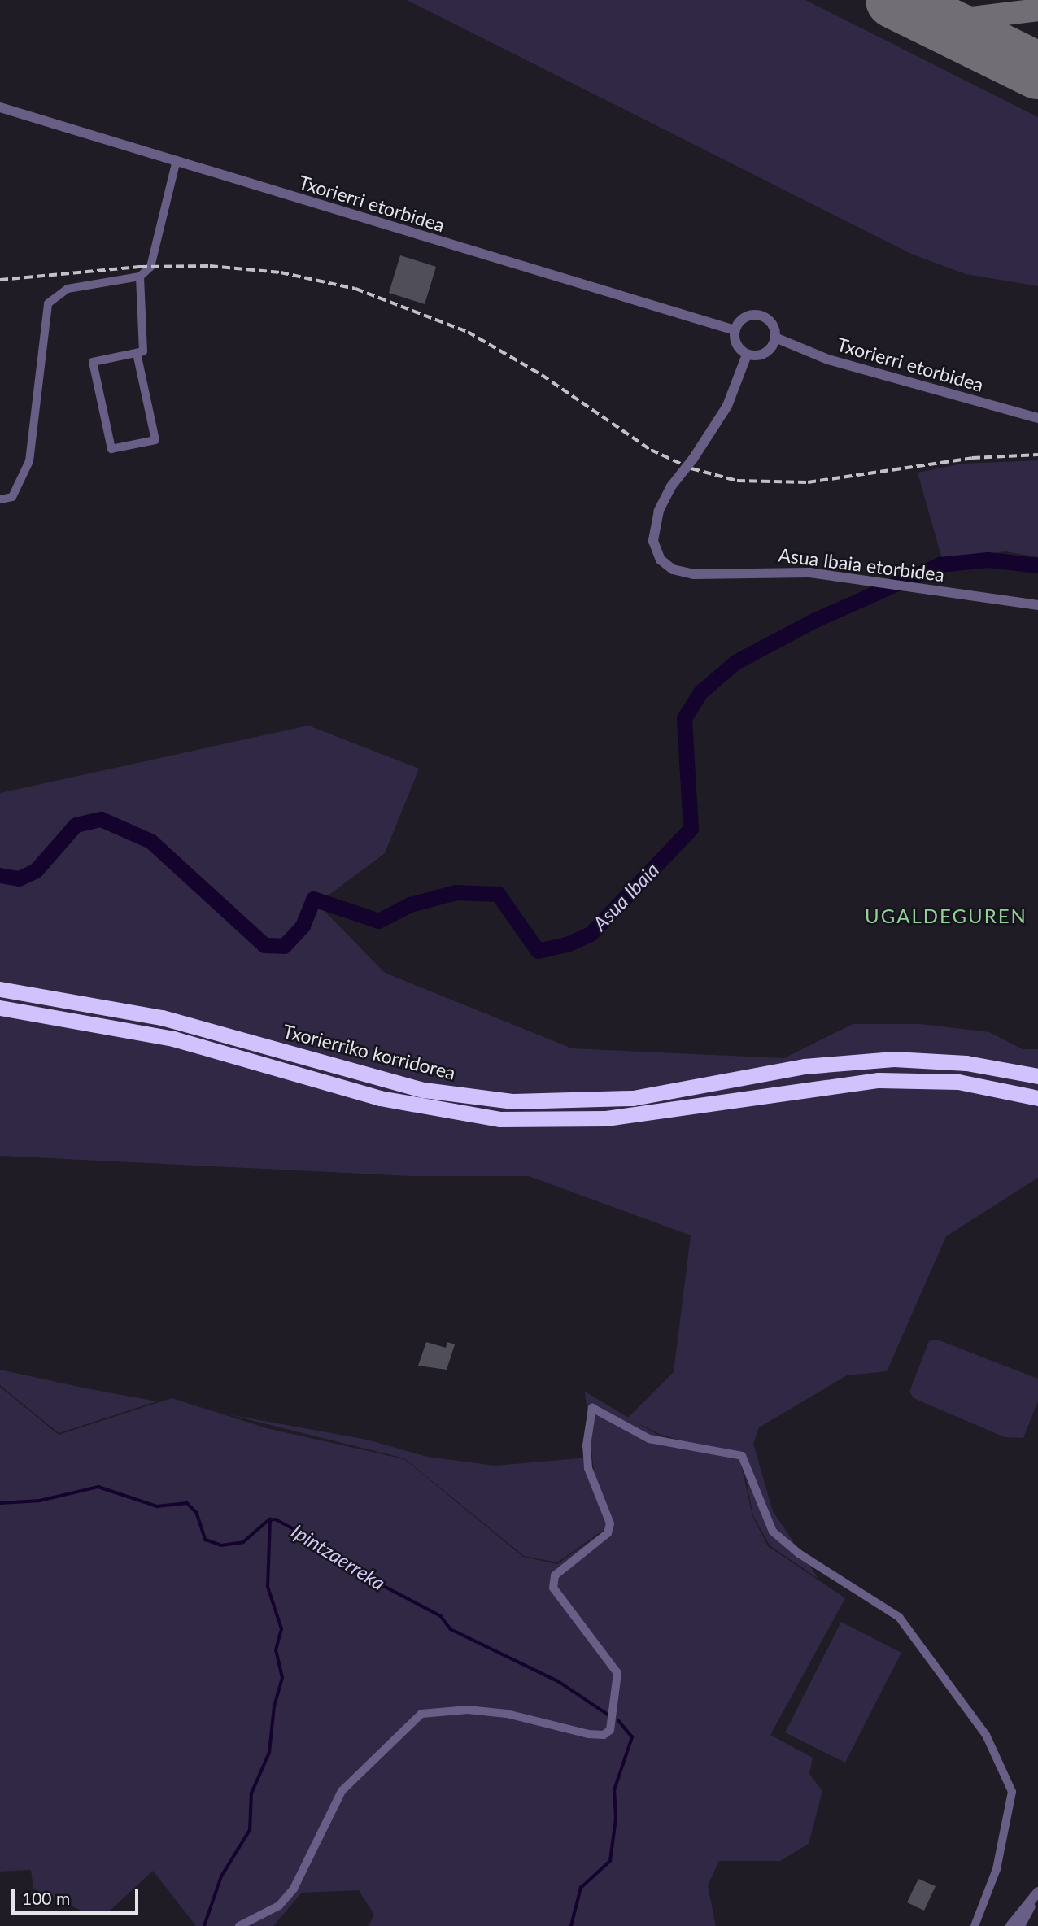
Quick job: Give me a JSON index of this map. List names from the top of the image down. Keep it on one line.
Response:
{"streets":{"highway":["Txorierriko korridorea"],"street":["Txorierri etorbidea","Asua Ibaia etorbidea"]},"crossings":[["Txorierri etorbidea","Asua Ibaia etorbidea"]],"districts":["UGALDEGUREN"],"water":["Asua Ibaia","Ipintzaerreka"],"scale_bar":"100 m"}
